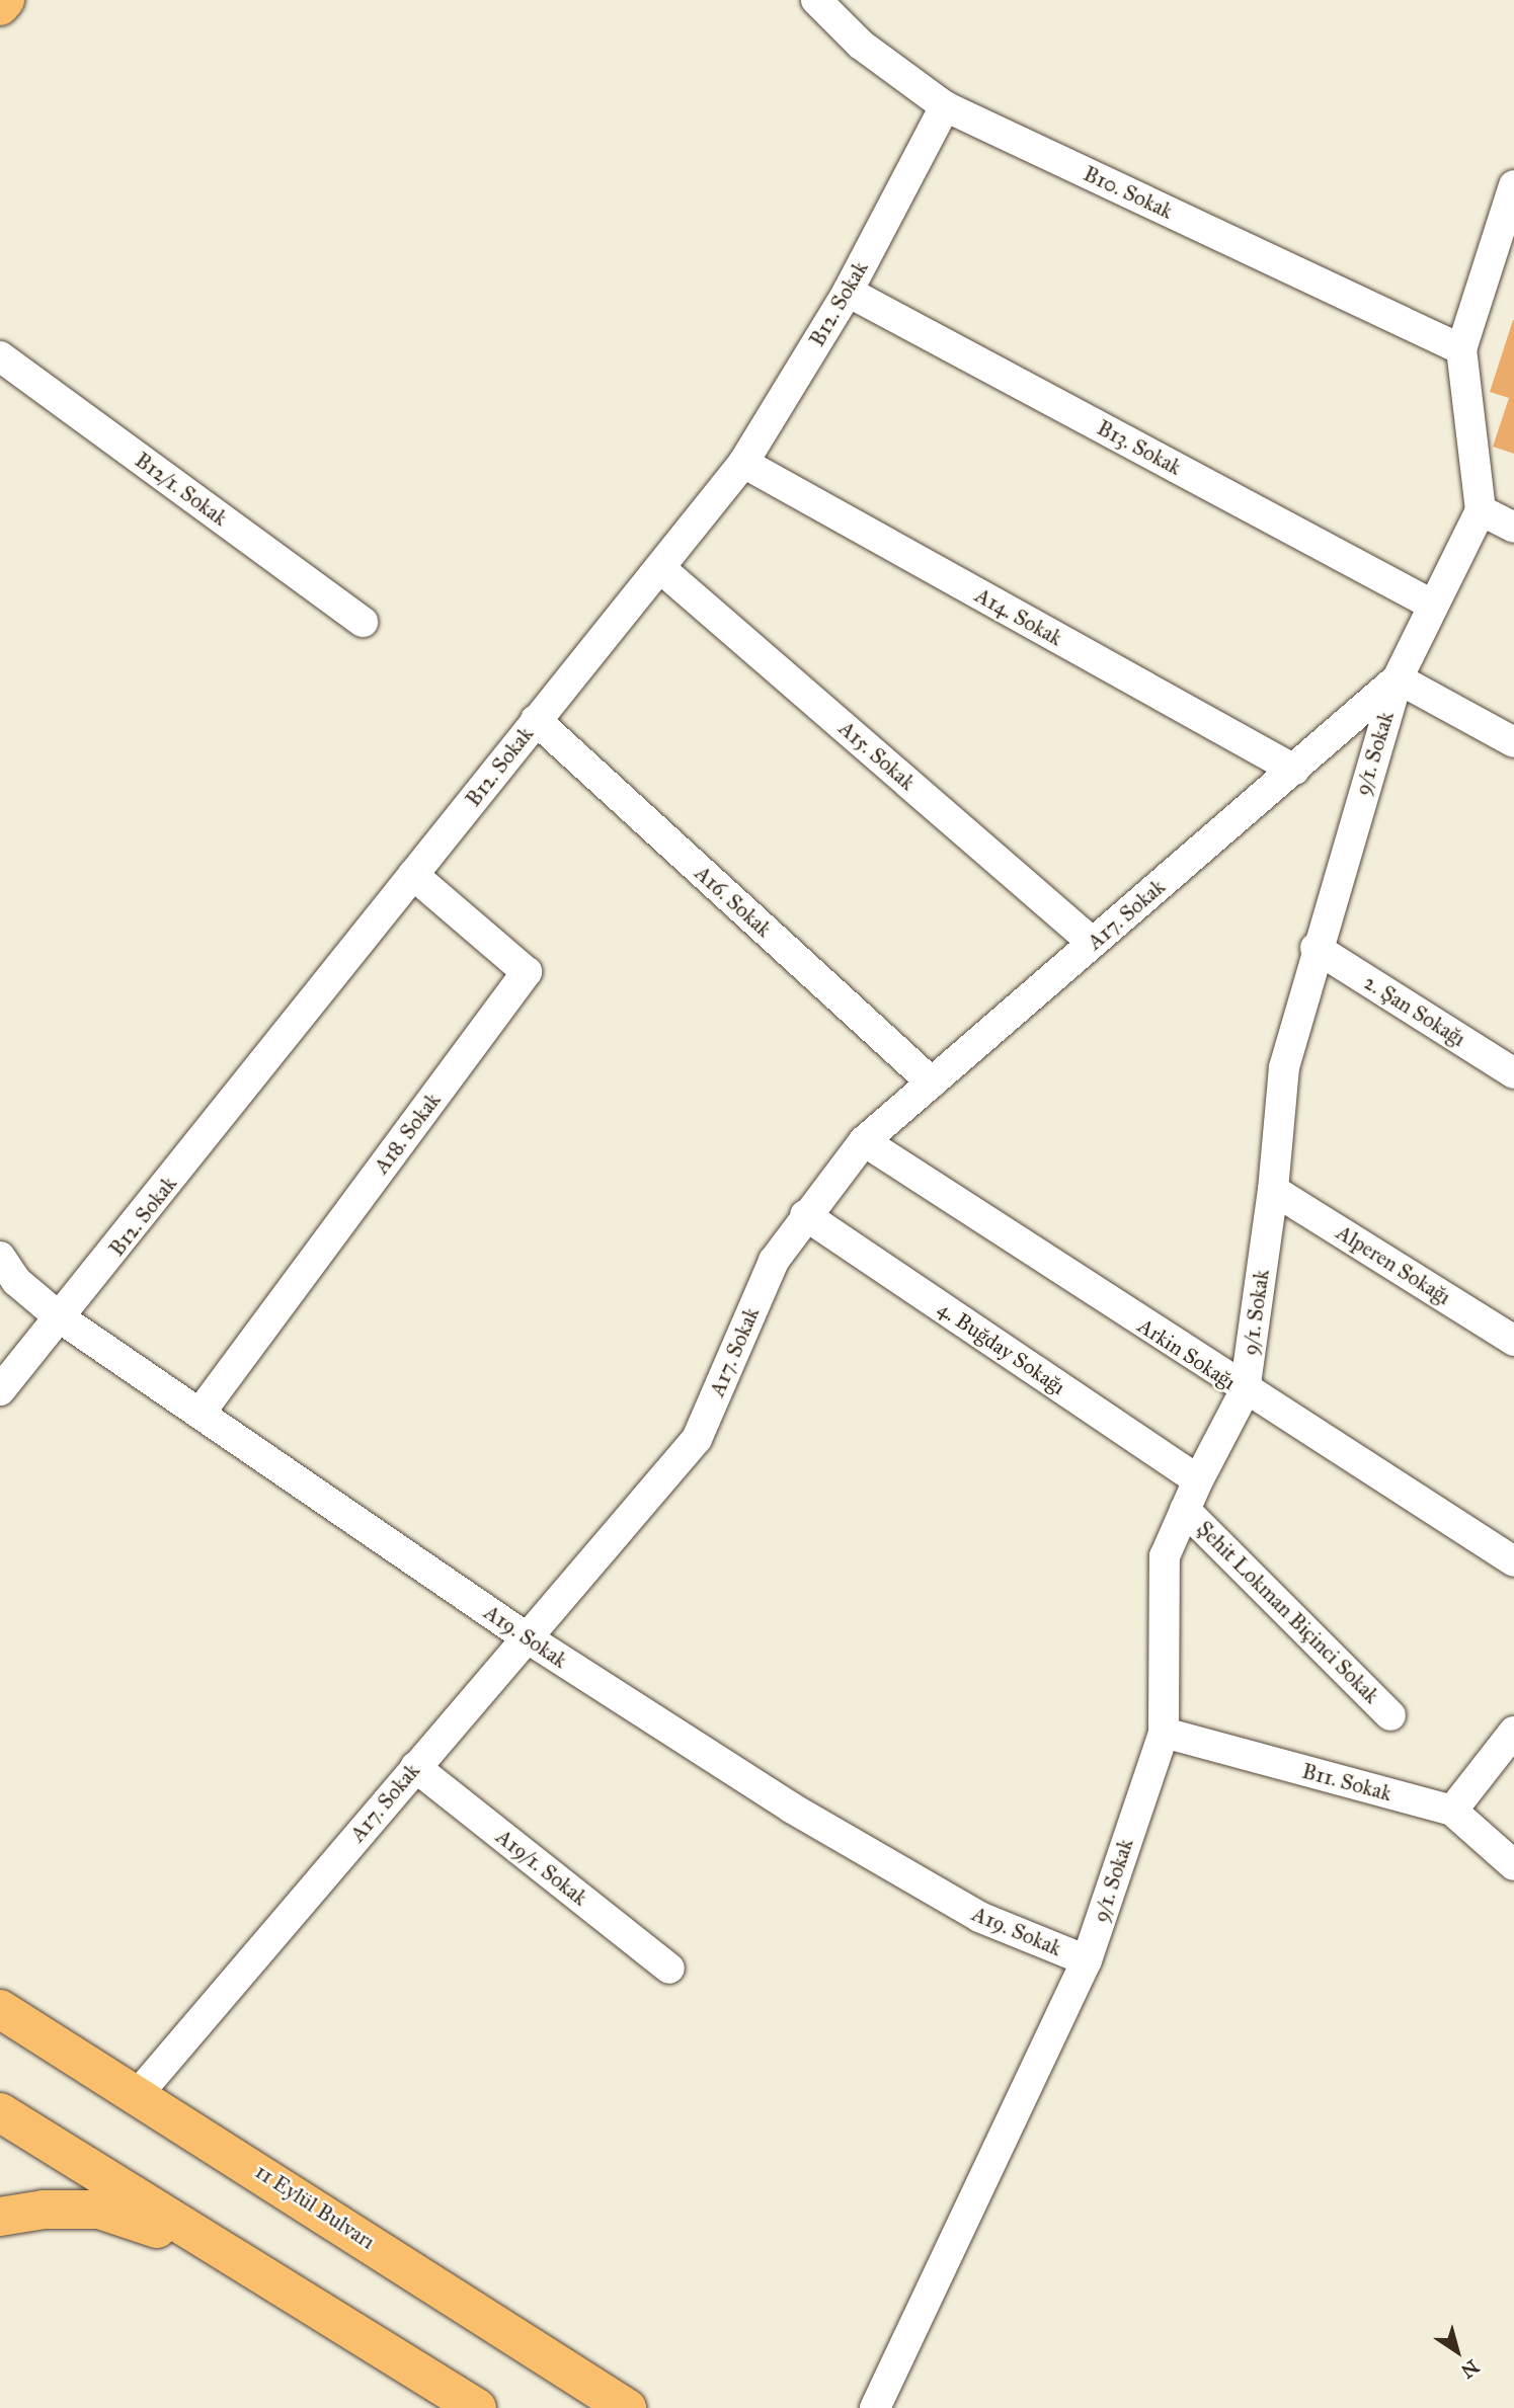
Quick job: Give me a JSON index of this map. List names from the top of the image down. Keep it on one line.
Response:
{"streets":{"main road":["11 Eylül Bulvarı"],"street":["B10. Sokak","B12. Sokak","B13. Sokak","B12/1. Sokak","A14. Sokak","9/1. Sokak","A15. Sokak","A16. Sokak","A17. Sokak","2. Şan Sokağı","A18. Sokak","Alperen Sokağı","4. Buğday Sokağı","Arkin Sokağı","Şehit Lokman Biçinci Sokak","A19. Sokak","B11. Sokak","A19/1. Sokak"]},"crossings":[["B10. Sokak","B12. Sokak"],["B12. Sokak","B13. Sokak"],["B12. Sokak","A14. Sokak"],["B12. Sokak","A15. Sokak"],["B12. Sokak","A16. Sokak"],["B12. Sokak","A18. Sokak"],["B12. Sokak","A19. Sokak"],["B13. Sokak","9/1. Sokak"],["A14. Sokak","A17. Sokak"],["9/1. Sokak","A17. Sokak"],["9/1. Sokak","2. Şan Sokağı"],["9/1. Sokak","Alperen Sokağı"],["9/1. Sokak","4. Buğday Sokağı"],["9/1. Sokak","Arkin Sokağı"],["9/1. Sokak","Şehit Lokman Biçinci Sokak"],["9/1. Sokak","A19. Sokak"],["9/1. Sokak","B11. Sokak"],["A15. Sokak","A17. Sokak"],["A16. Sokak","A17. Sokak"],["A17. Sokak","4. Buğday Sokağı"],["A17. Sokak","Arkin Sokağı"],["A17. Sokak","A19. Sokak"],["A17. Sokak","A19/1. Sokak"],["A17. Sokak","11 Eylül Bulvarı"],["A18. Sokak","A19. Sokak"]],"north":"bottom right"}
